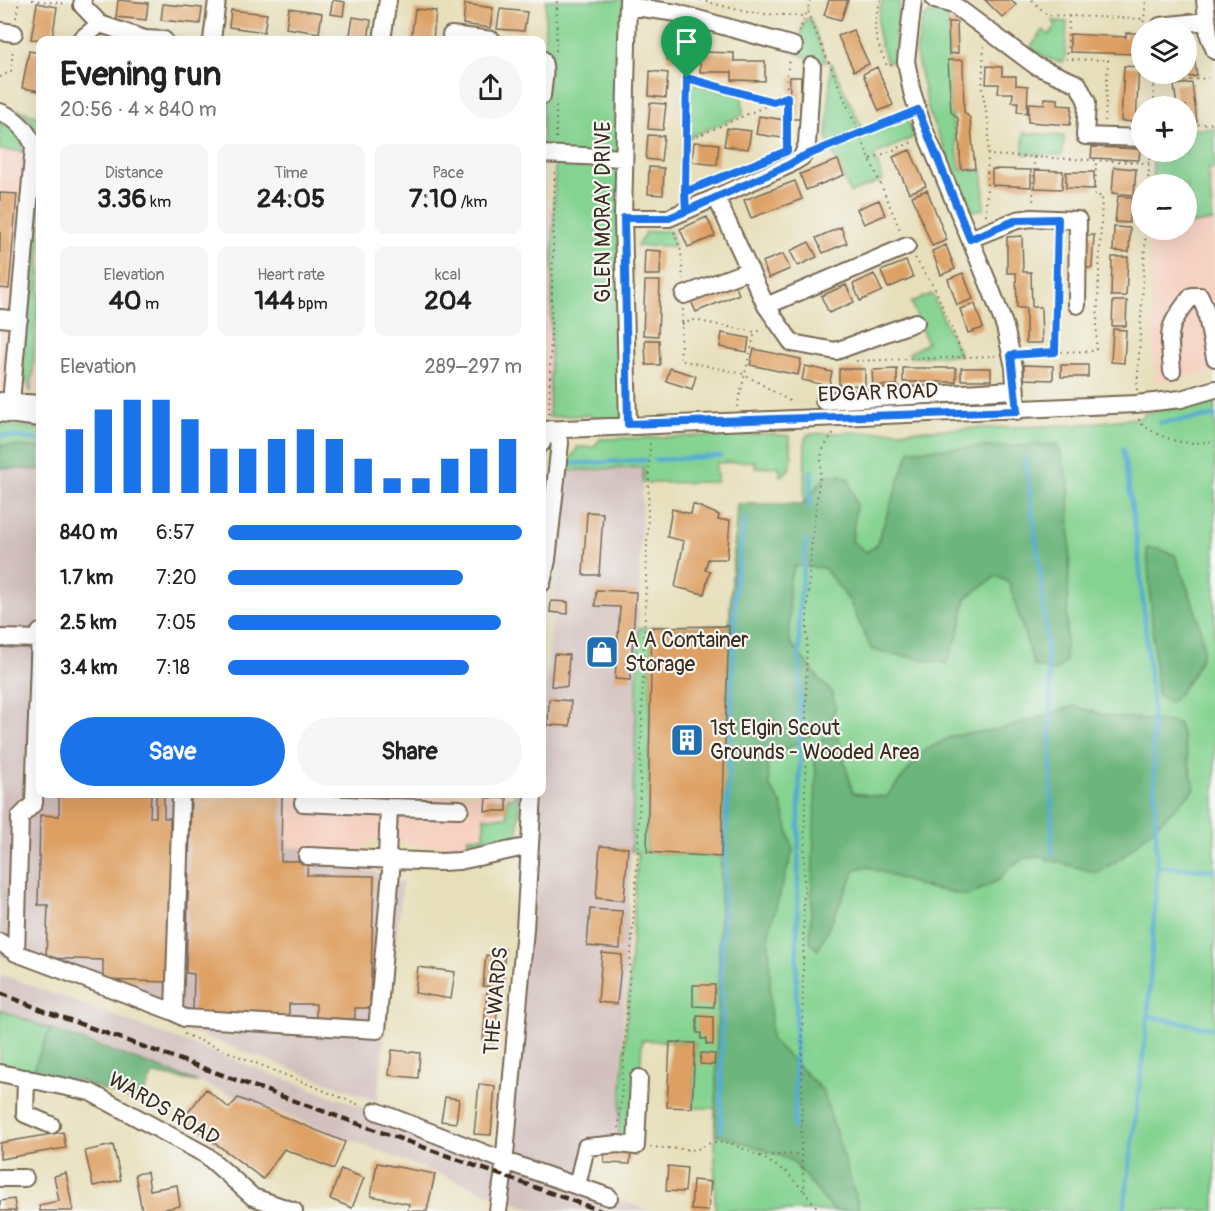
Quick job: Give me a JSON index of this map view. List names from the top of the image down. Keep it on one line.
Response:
{"streets":{"street":["GLEN MORAY DRIVE","EDGAR ROAD","THE WARDS","WARDS ROAD"]},"crossings":[["GLEN MORAY DRIVE","EDGAR ROAD"]],"places":{"shop":["A A Container Storage"],"building":["1st Elgin Scout Grounds - Wooded Area"]},"page":{"map_buttons":["+","−"],"heading":["Evening run","20:56 · 4 × 840 m"],"stats":[["Distance","3.36 km"],["Time","24:05"],["Pace","7:10 /km"],["Elevation","40 m"],["Heart rate","144 bpm"],["kcal","204"]],"chart":["Elevation","289–297 m"],"list":[{"name":"840 m","note":"6:57"},{"name":"1.7 km","note":"7:20"},{"name":"2.5 km","note":"7:05"},{"name":"3.4 km","note":"7:18"}],"buttons":["Save","Share"]}}
